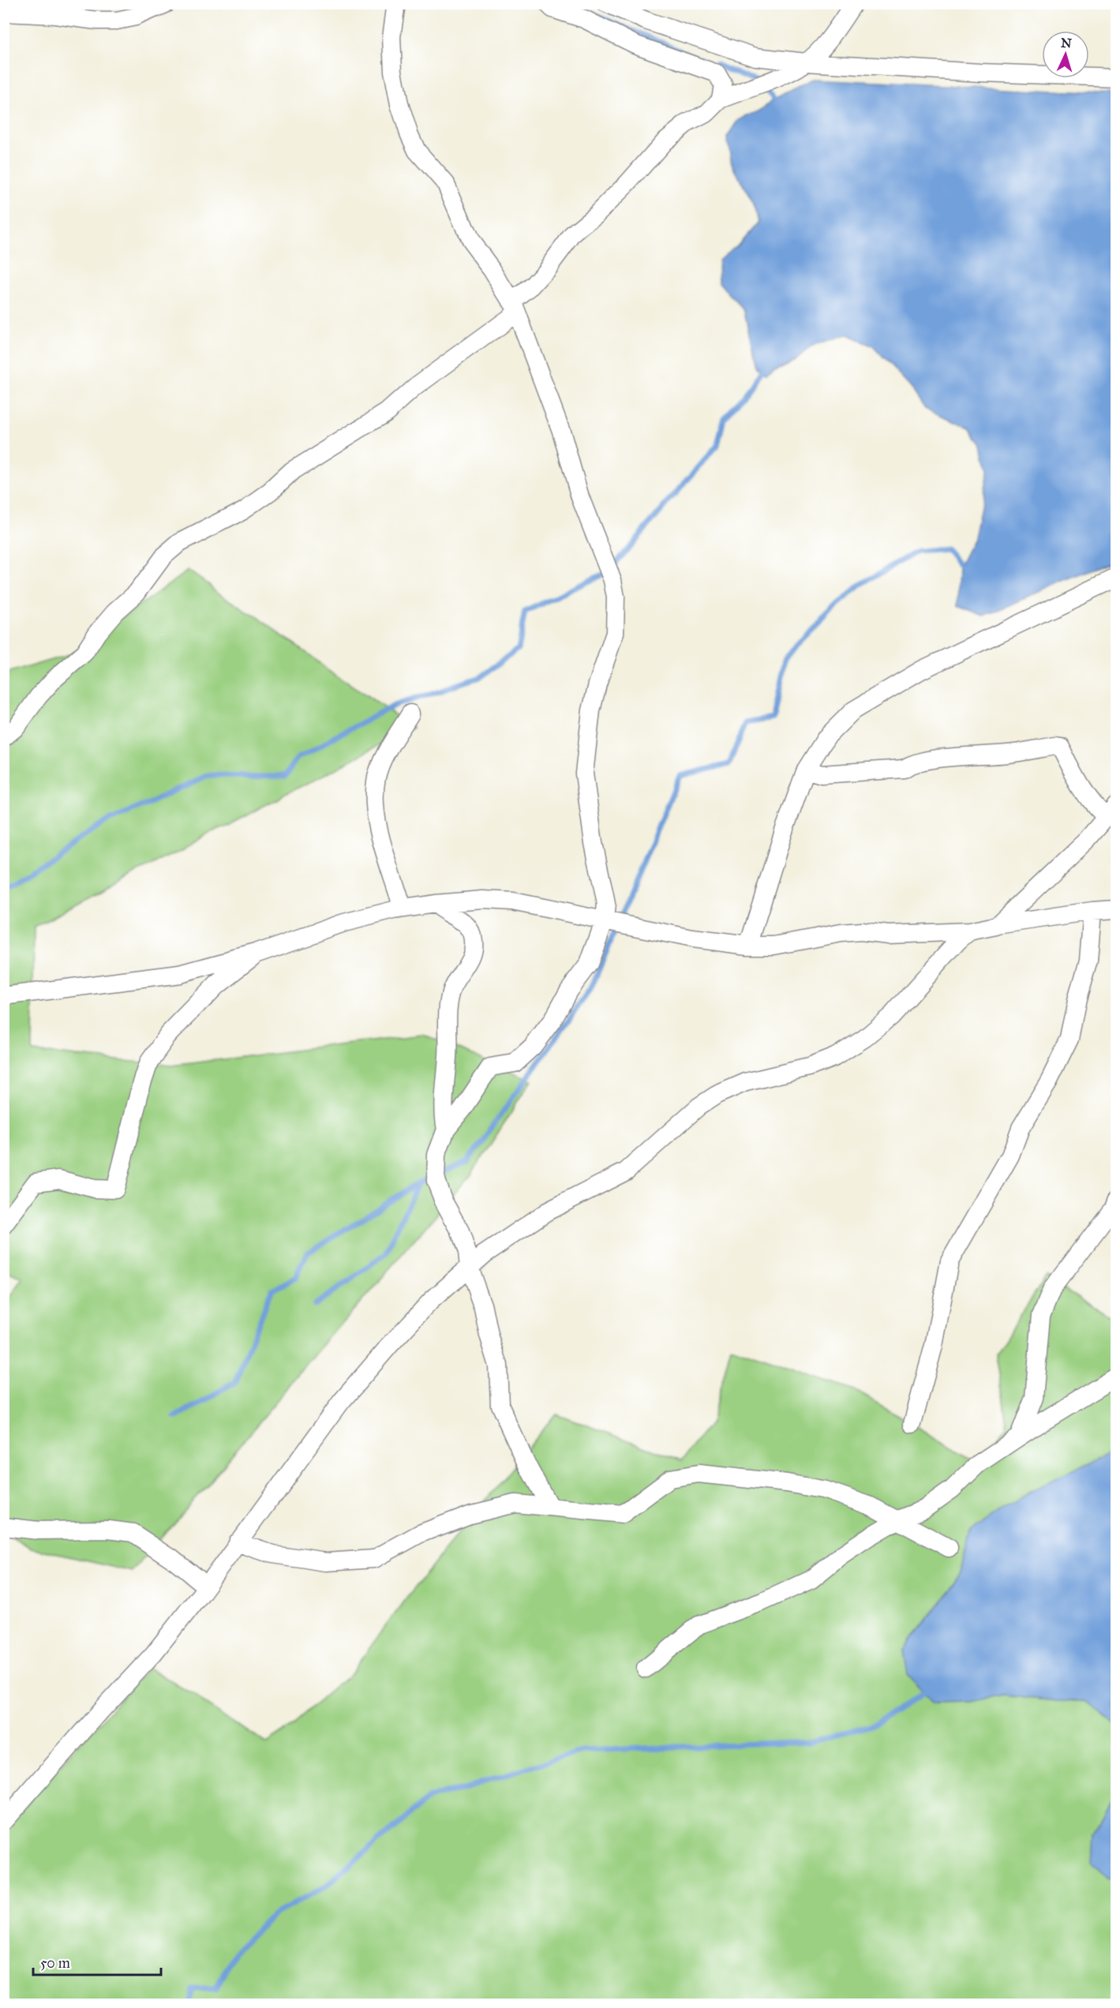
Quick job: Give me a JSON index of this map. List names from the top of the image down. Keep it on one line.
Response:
{"scale_bar":"50 m","north":"top"}
